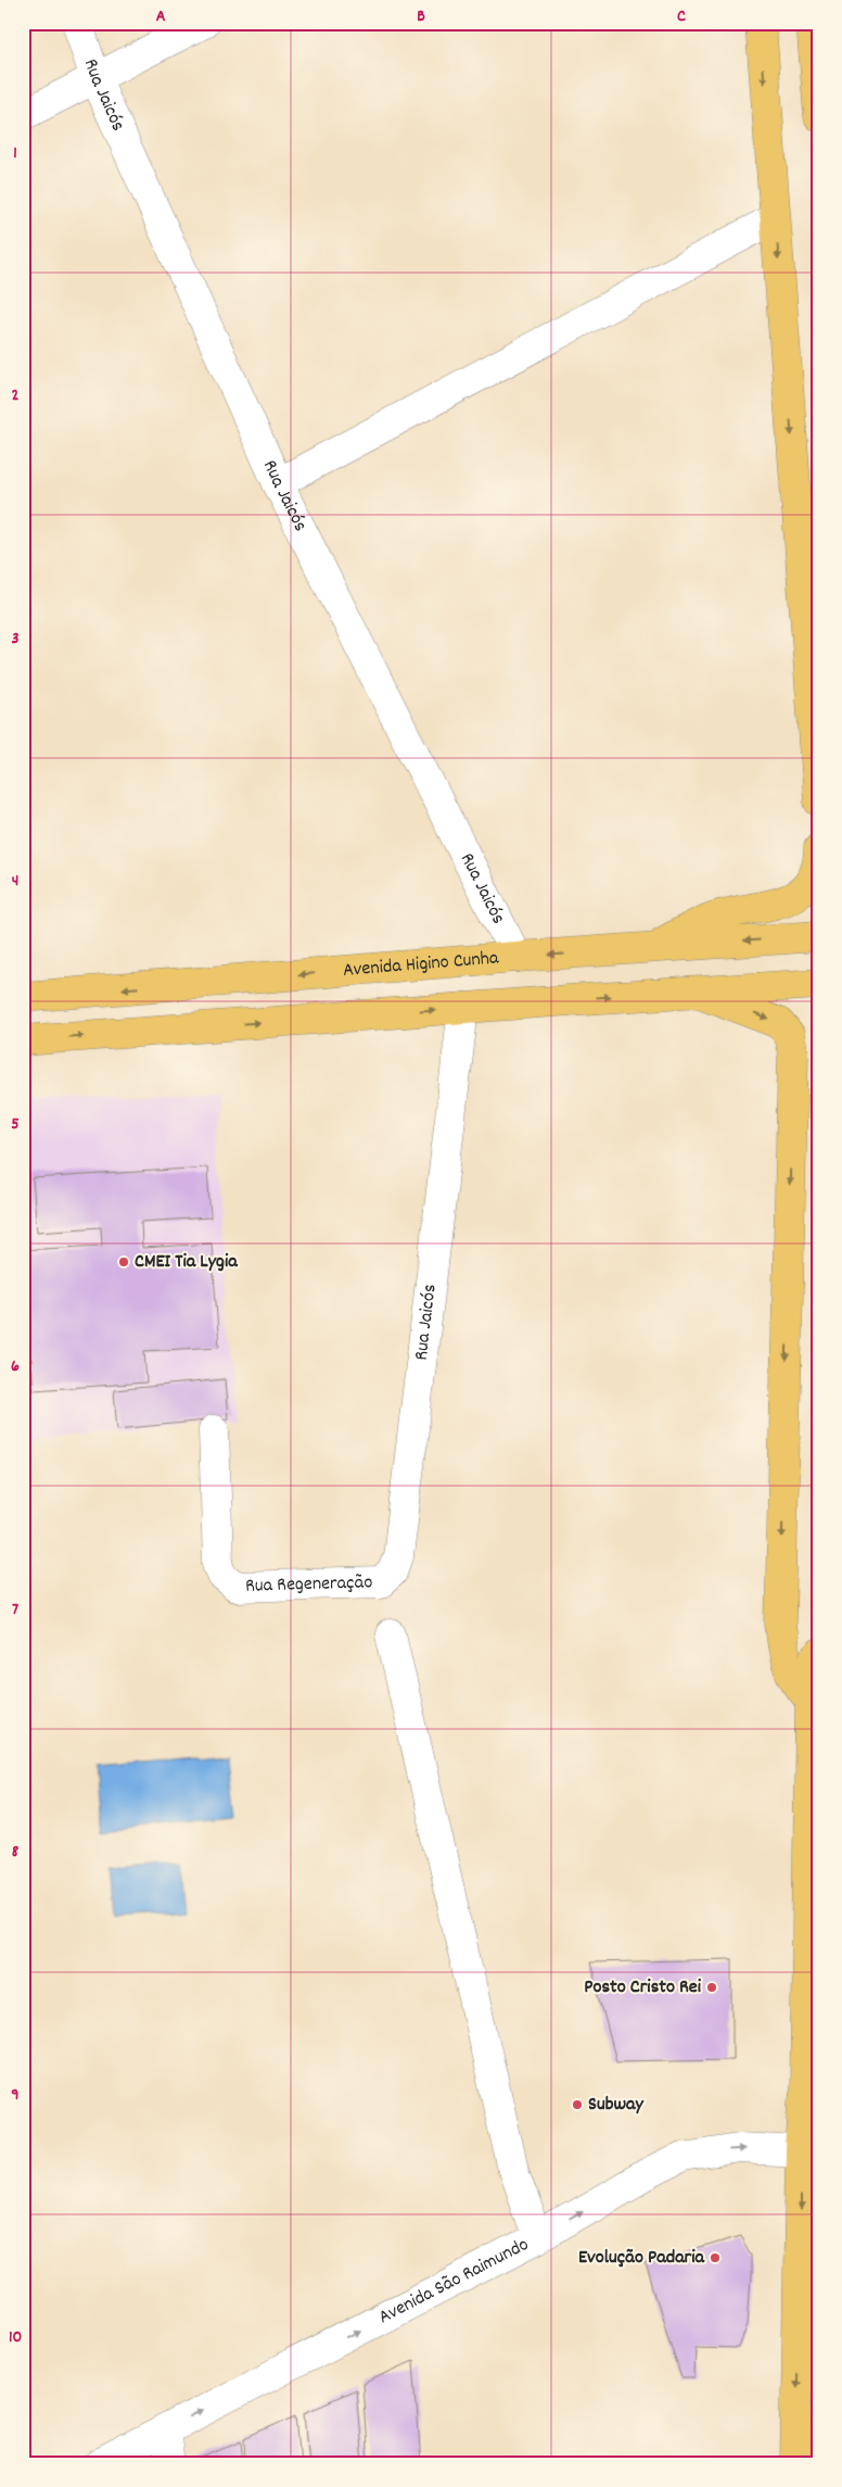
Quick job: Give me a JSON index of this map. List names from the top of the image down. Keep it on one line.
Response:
{"streets":{"main road":["Avenida Higino Cunha"],"street":["Rua Jaicós","Rua Regeneração","Avenida São Raimundo"]},"crossings":[["Rua Jaicós","Avenida Higino Cunha"],["Rua Jaicós","Rua Regeneração"]],"one_way":["Avenida São Raimundo"],"places":["CMEI Tia Lygia","Posto Cristo Rei","Subway","Evolução Padaria"],"grid":{"columns":["A","B","C"],"rows":["1","2","3","4","5","6","7","8","9","10"]}}
